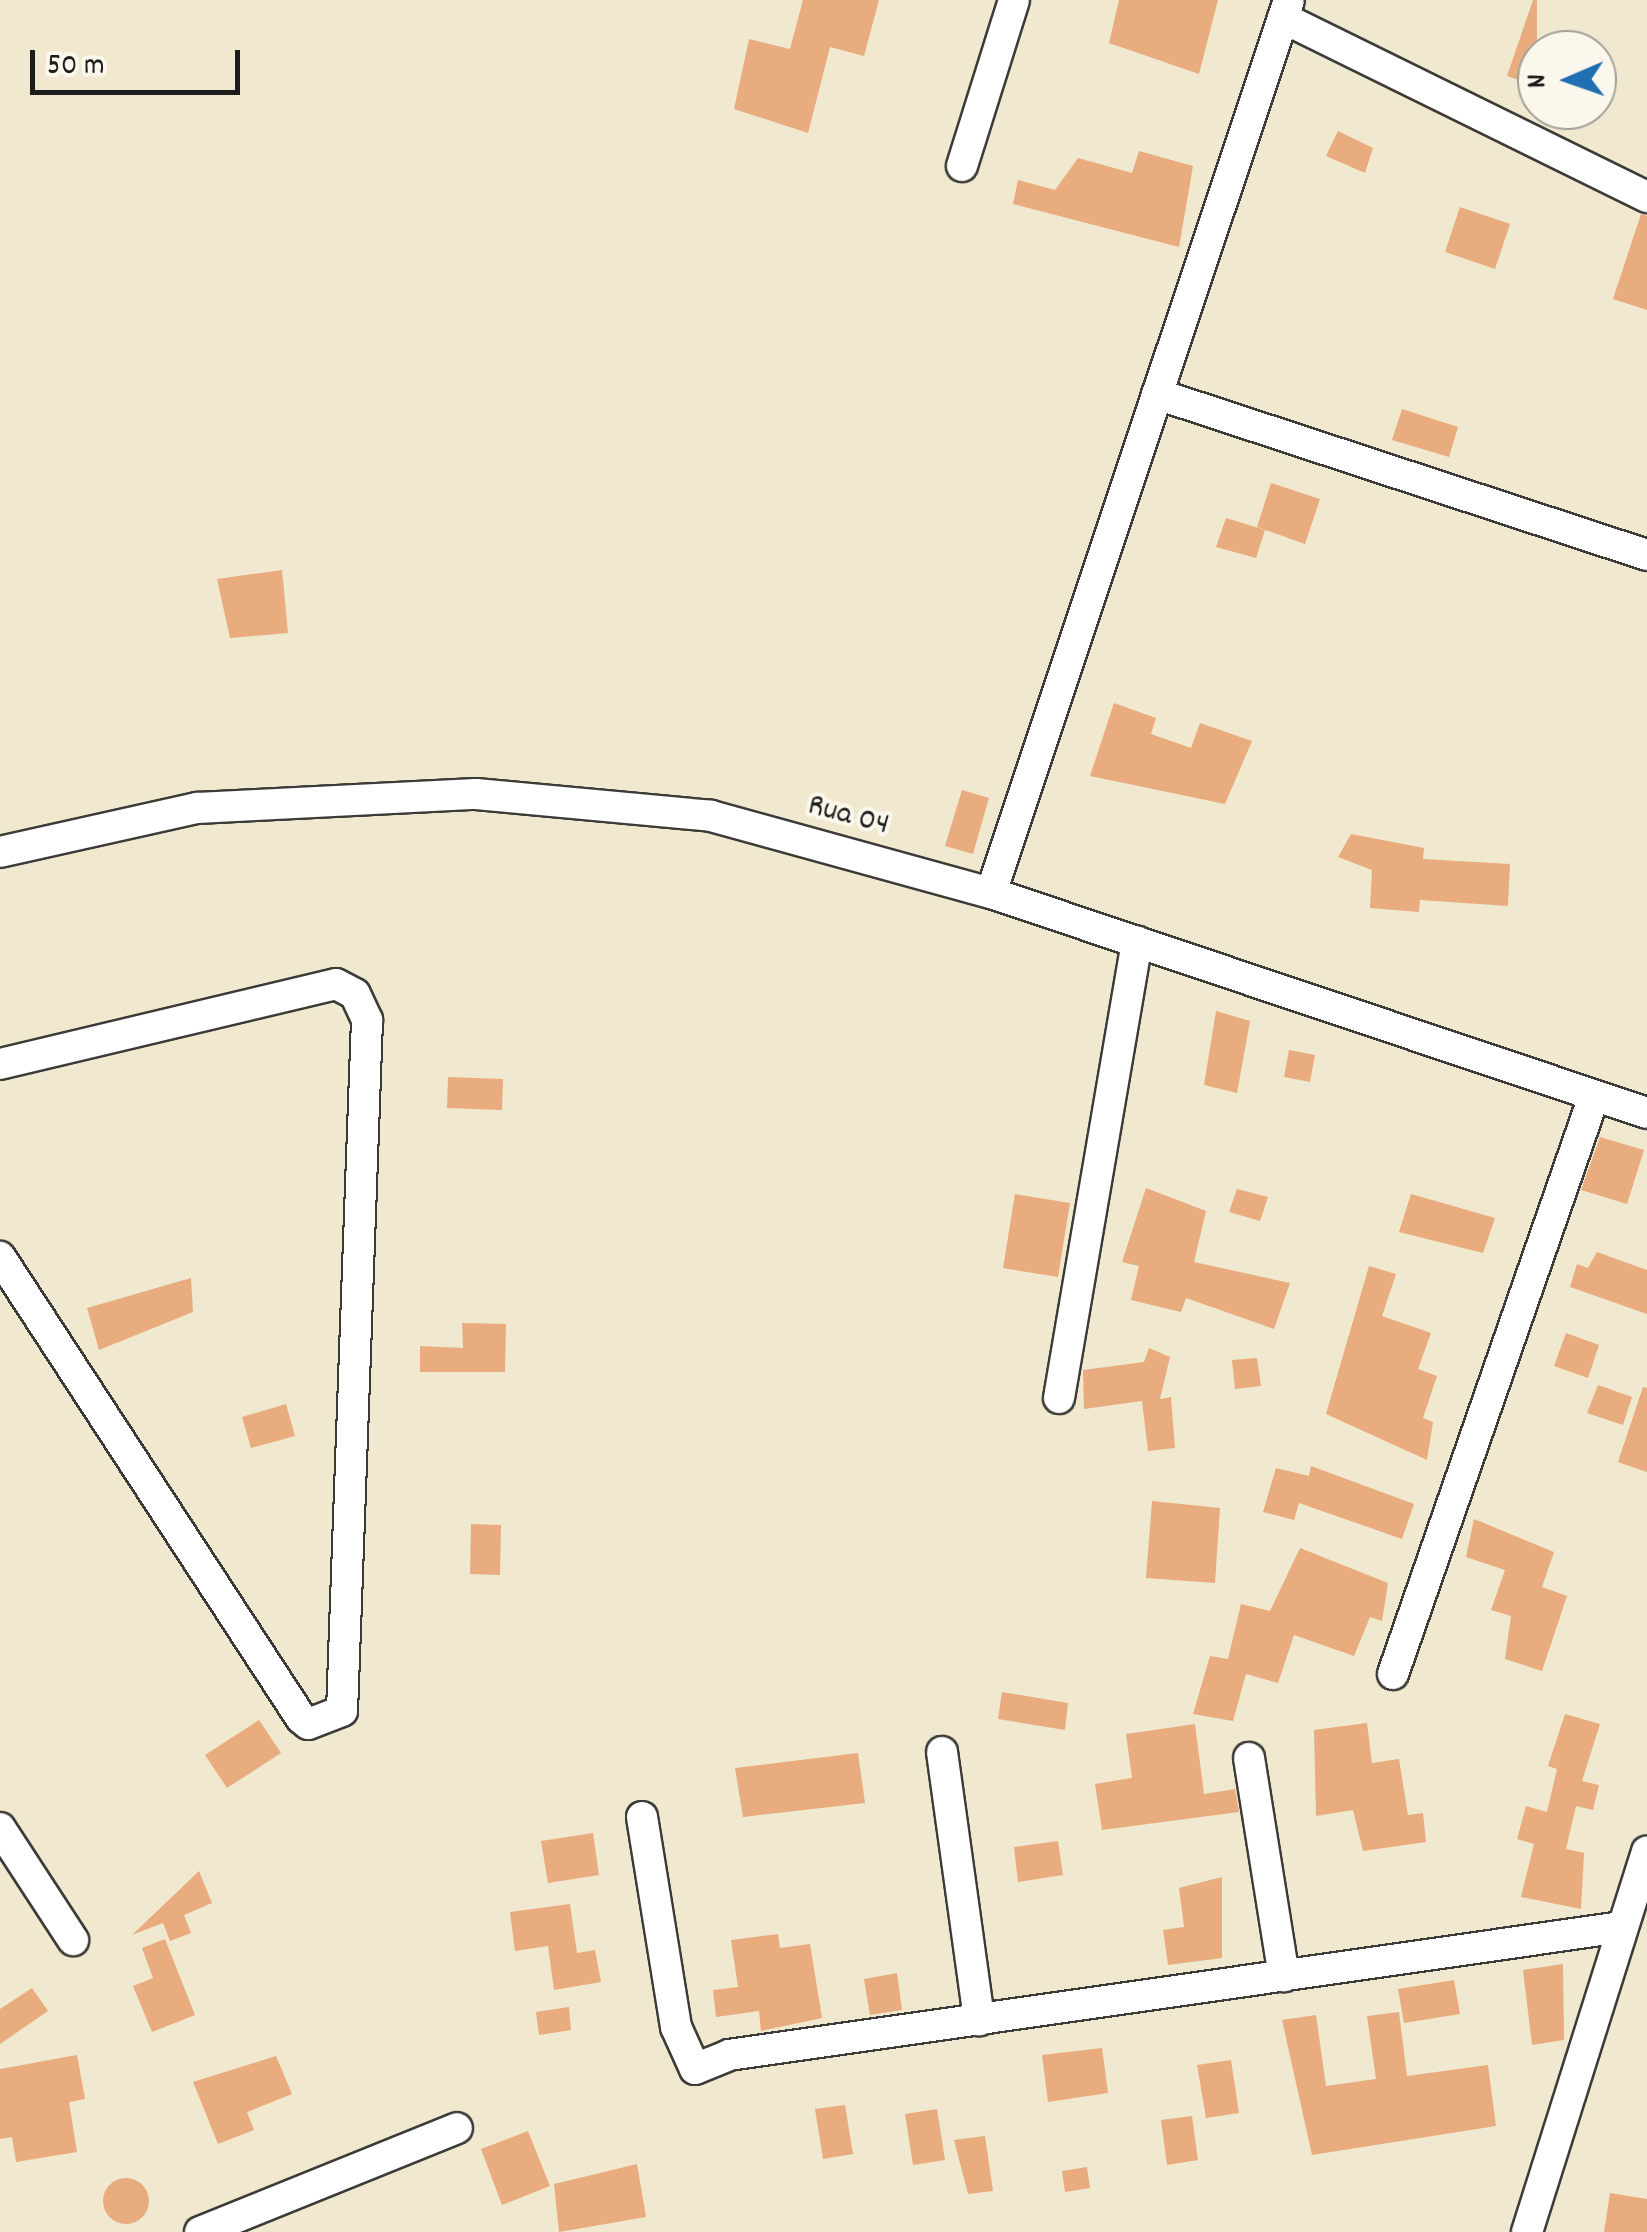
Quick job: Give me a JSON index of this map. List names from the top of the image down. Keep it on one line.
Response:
{"streets":{"street":["Rua 04"]},"scale_bar":"50 m","north":"left"}
